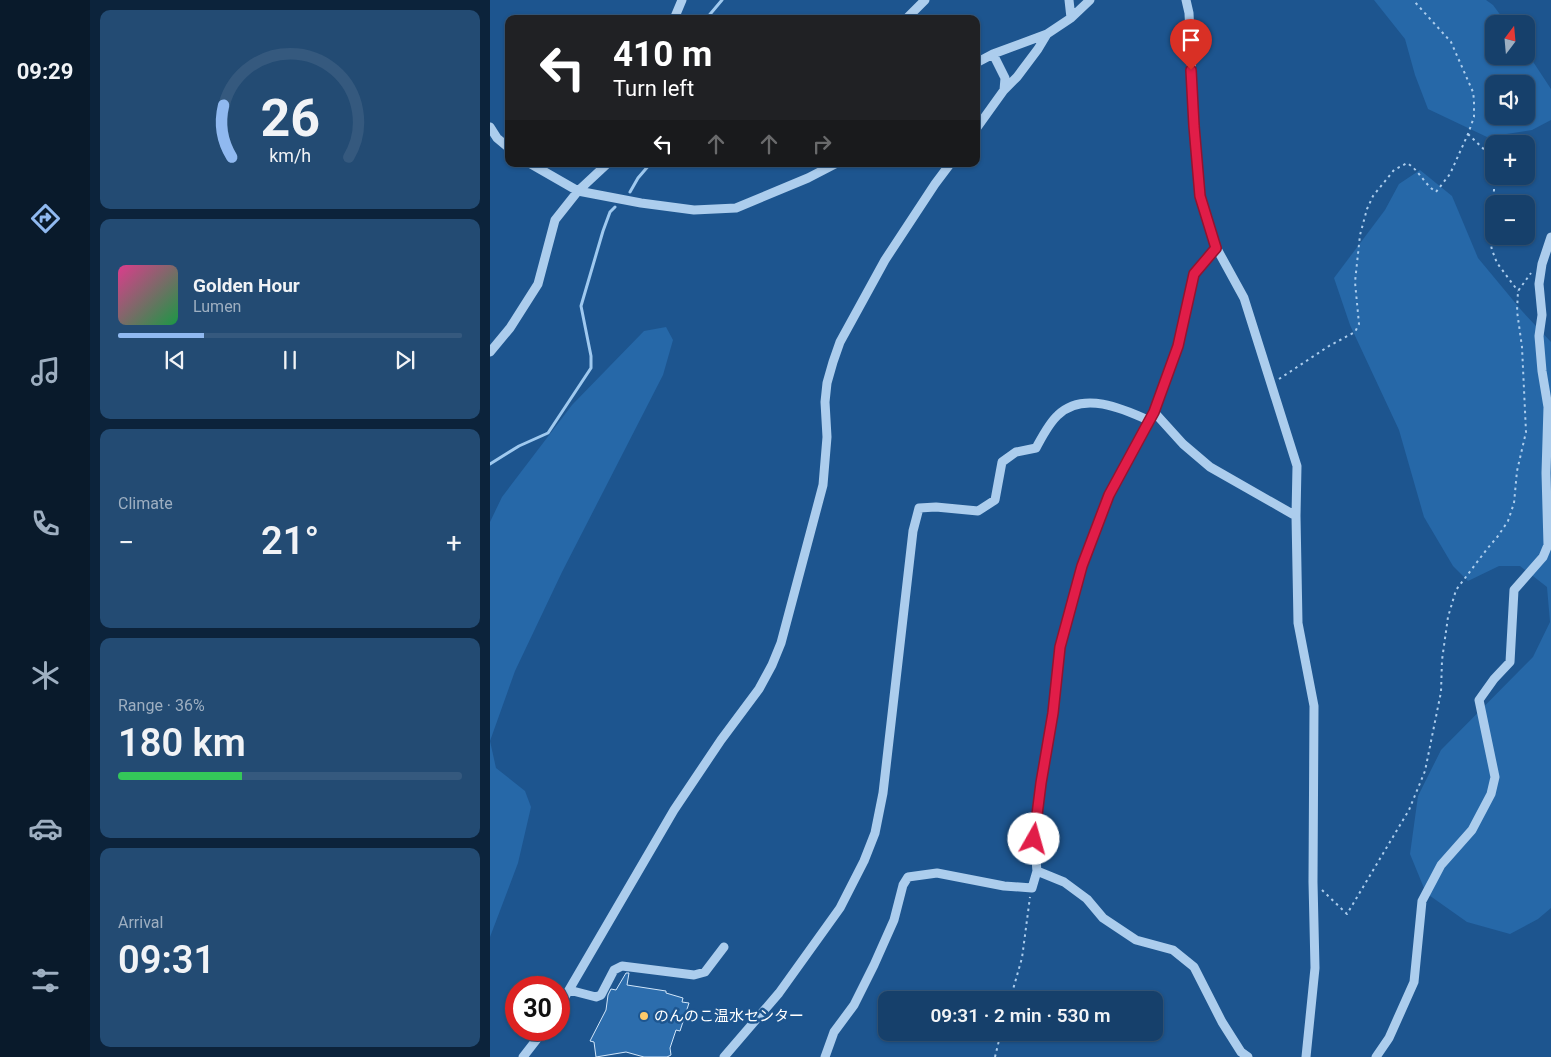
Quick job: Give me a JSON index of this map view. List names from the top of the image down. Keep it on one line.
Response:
{"places":["のんのこ温水センター"],"north":"top","page":{"tabs":"09:29","map_buttons":["+","−"],"turn":["410 m","Turn left"],"song":["Golden Hour","Lumen"],"tile":["Climate",["Range · 36%","180 km"],["Arrival","09:31"]],"heat":["−","21°","+"],"limit":"30","trip":"09:31 · 2 min · 530 m","gauge":["26","km/h"]}}
